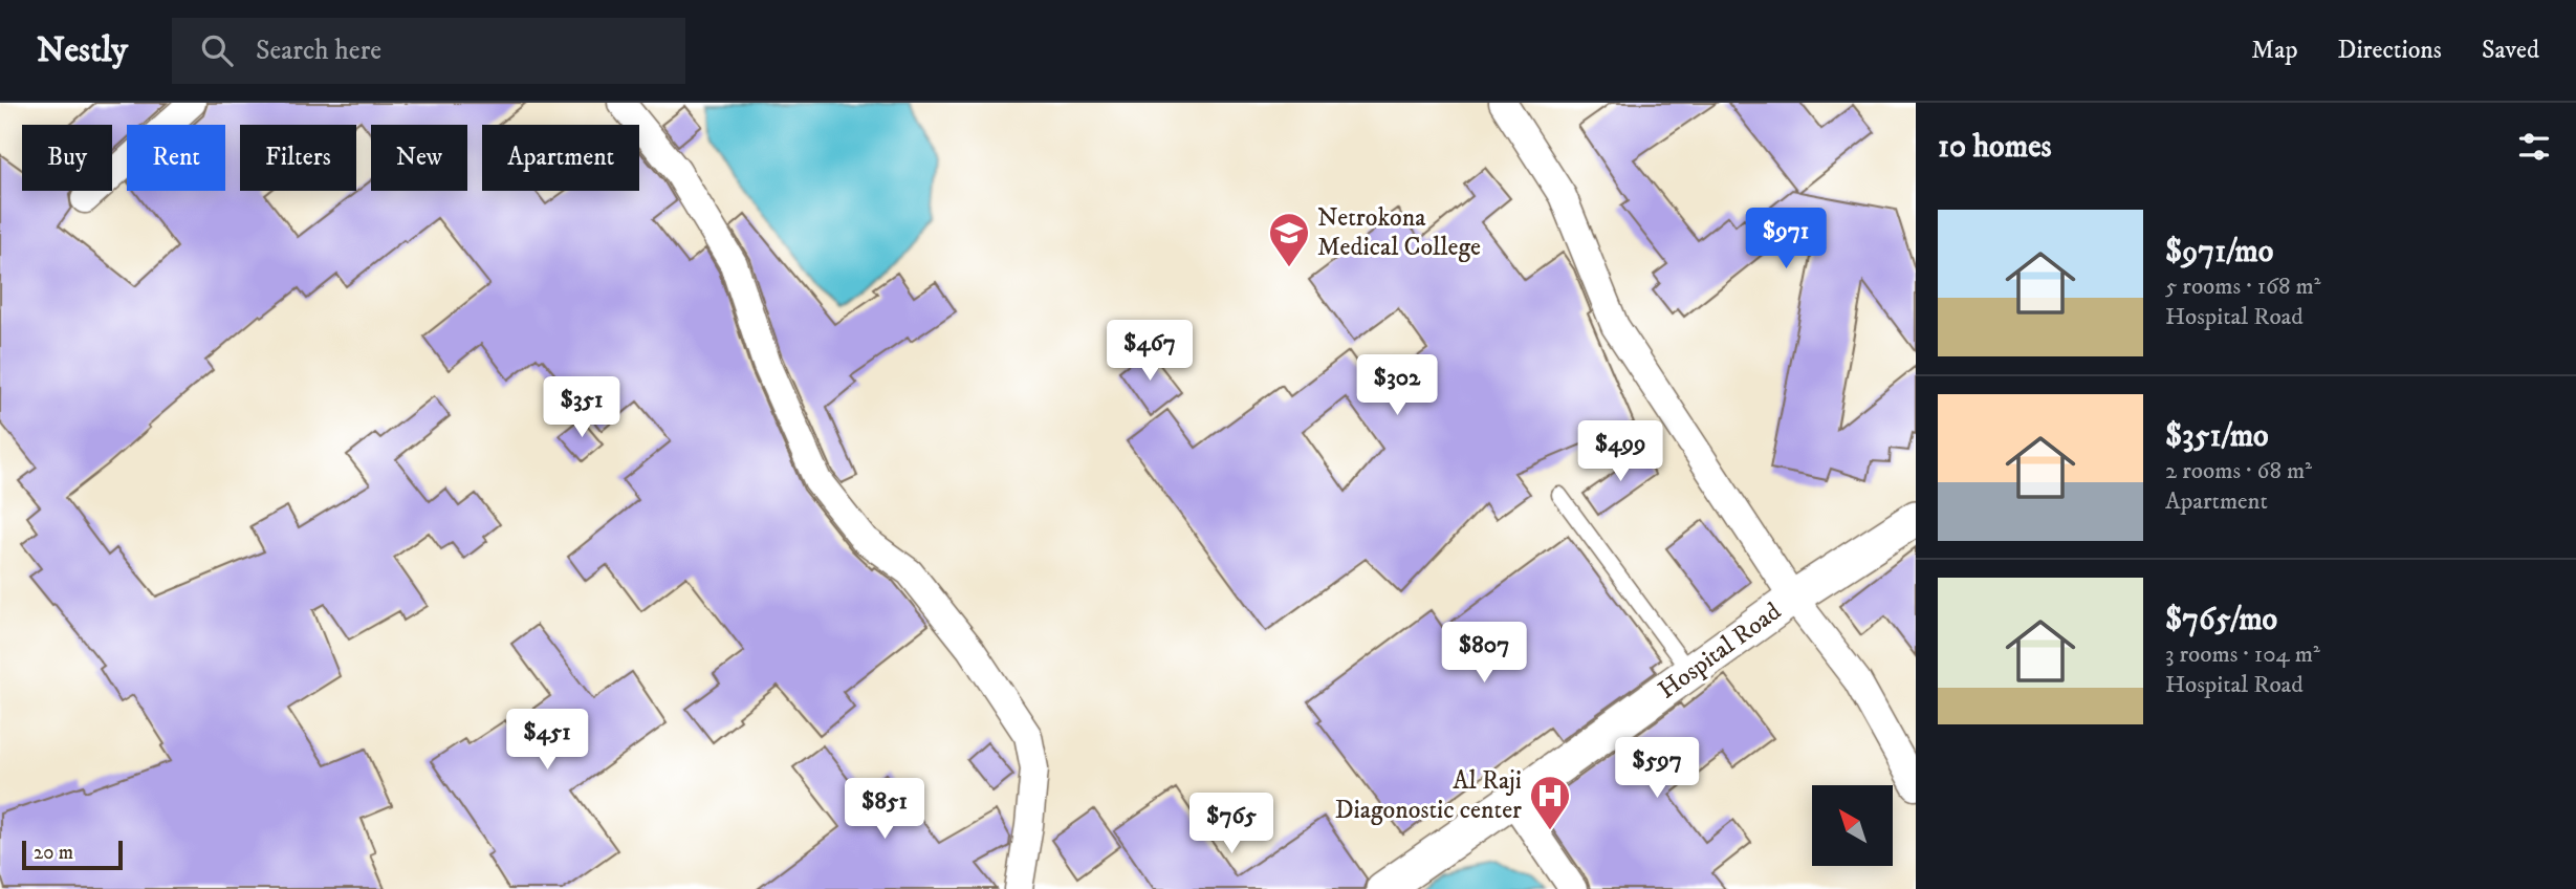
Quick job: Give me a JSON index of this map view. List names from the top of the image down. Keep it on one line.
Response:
{"streets":{"street":["Hospital Road"]},"places":{"school or university":["Netrokona Medical College"],"hospital":["Al Raji Diagonostic center"]},"scale_bar":"20 m","north":"top left","page":{"header":"Nestly","search":"Search here","nav":["Map","Directions","Saved"],"heading":"10 homes","chip":["Buy","Rent","Filters","New","Apartment"],"list":[{"name":"$971/mo","note":"5 rooms · 168 m² · Hospital Road"},{"name":"$351/mo","note":"2 rooms · 68 m² · Apartment"},{"name":"$765/mo","note":"3 rooms · 104 m² · Hospital Road"}],"price":["$971","$467","$302","$351","$499","$807","$451","$597","$851","$765"],"scale":"20 m"}}
